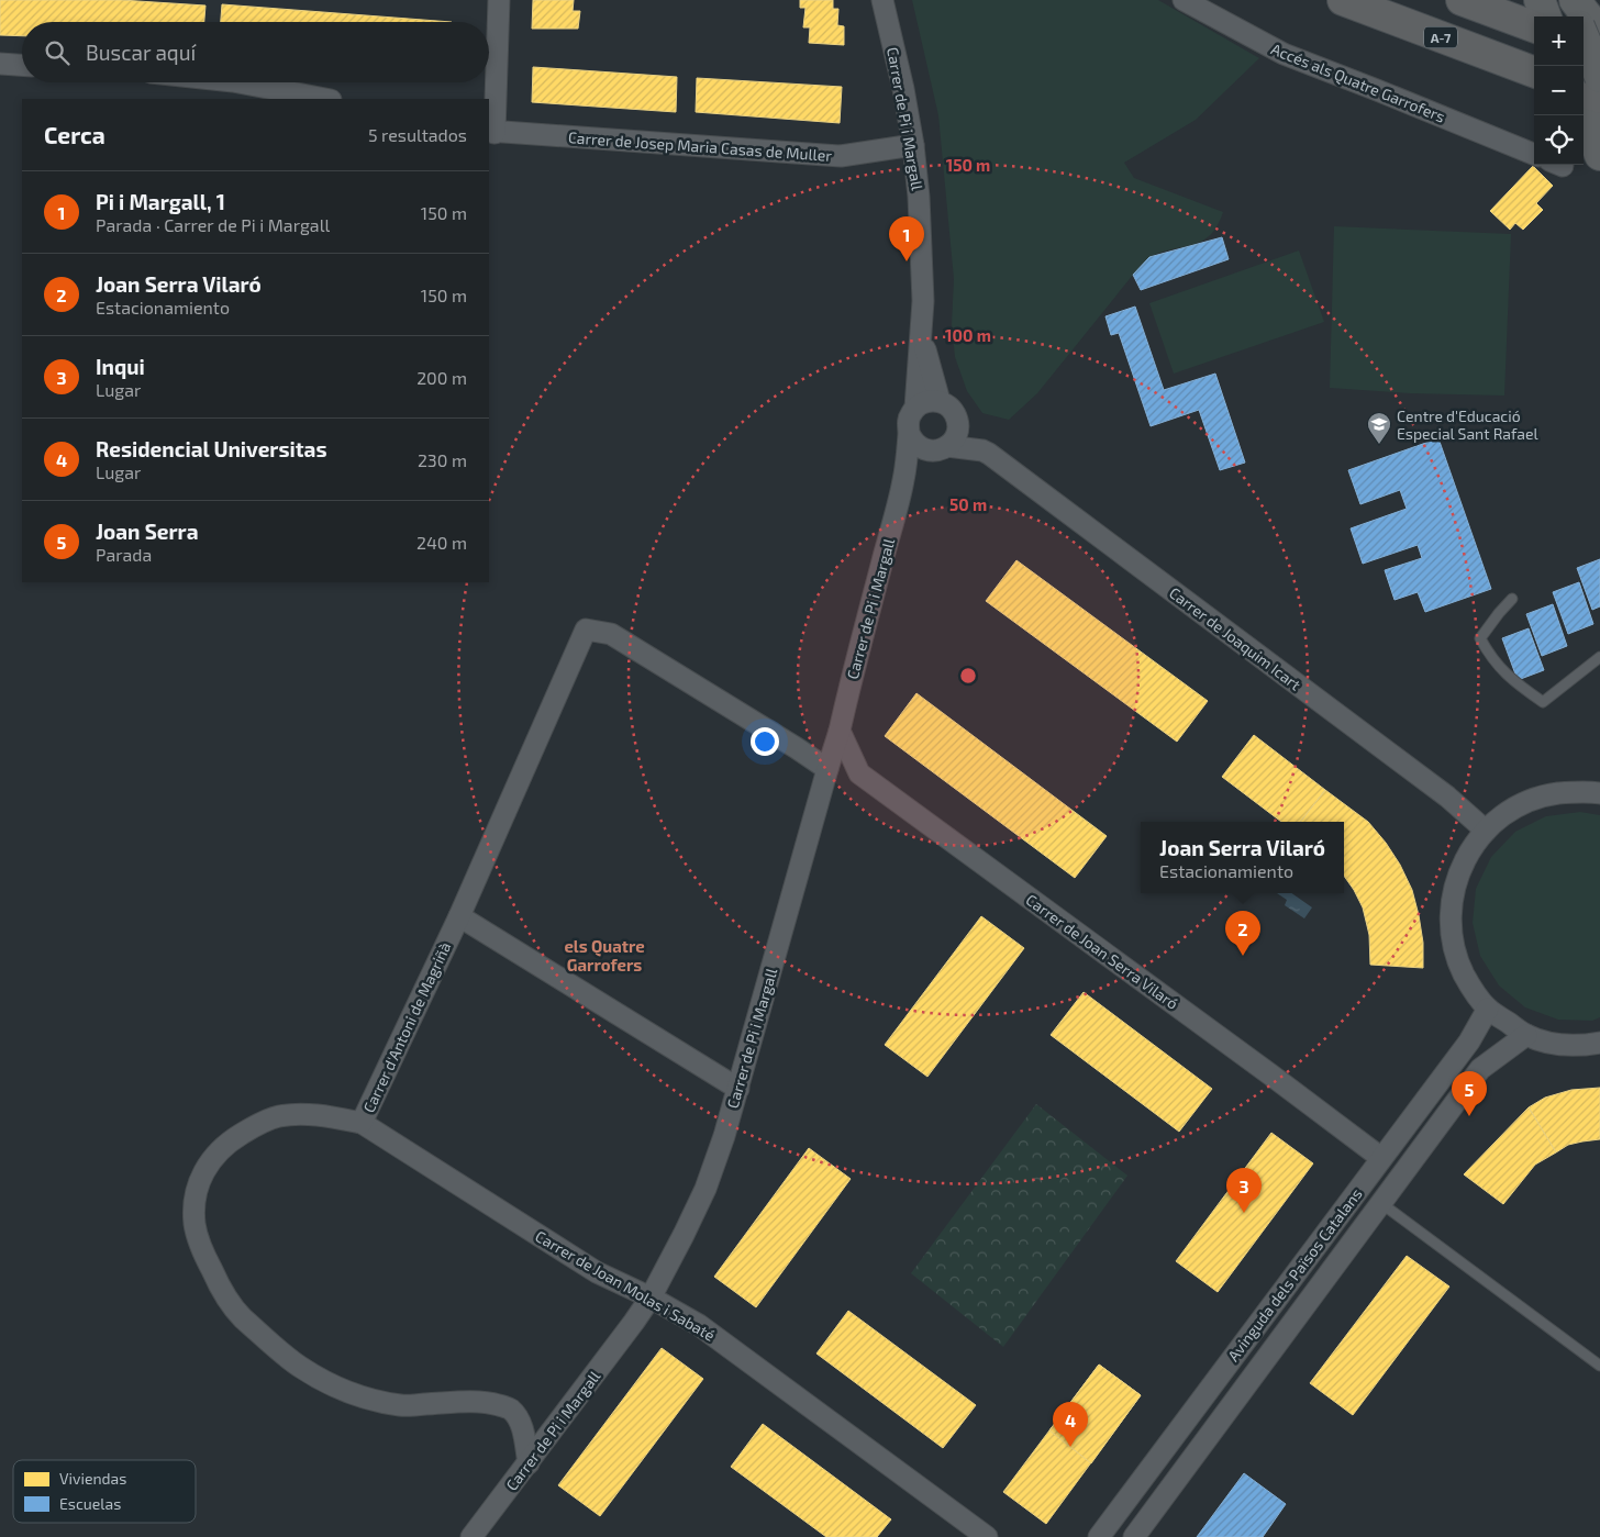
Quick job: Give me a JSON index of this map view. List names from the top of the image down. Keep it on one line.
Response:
{"streets":{"highway":["A-7"],"street":["Accés als Quatre Garrofers","Carrer de Pi i Margall","Carrer de Josep Maria Casas de Muller","Carrer de Joaquim Icart","Carrer de Joan Serra Vilaró","Carrer d'Antoni de Magriñà","Avinguda dels Països Catalans","Carrer de Joan Molas i Sabaté"]},"crossings":[["Carrer de Pi i Margall","Carrer de Josep Maria Casas de Muller"],["Carrer de Pi i Margall","Carrer de Joaquim Icart"],["Carrer de Pi i Margall","Carrer de Joan Serra Vilaró"],["Carrer de Pi i Margall","Carrer d'Antoni de Magriñà"],["Carrer de Pi i Margall","Carrer de Joan Molas i Sabaté"],["Carrer de Joan Serra Vilaró","Avinguda dels Països Catalans"],["Carrer d'Antoni de Magriñà","Carrer de Joan Molas i Sabaté"]],"districts":["els Quatre Garrofers"],"places":{"school or university":["Centre d'Educació Especial Sant Rafael"]},"legend":["Viviendas","Escuelas"],"page":{"map_buttons":["+","−"],"search":"Buscar aquí","heading":["Cerca","5 resultados"],"list":[{"mark":"1","name":"Pi i Margall, 1","note":"Parada · Carrer de Pi i Margall","value":"150 m"},{"mark":"2","name":"Joan Serra Vilaró","note":"Estacionamiento","value":"150 m"},{"mark":"3","name":"Inqui","note":"Lugar","value":"200 m"},{"mark":"4","name":"Residencial Universitas","note":"Lugar","value":"230 m"},{"mark":"5","name":"Joan Serra","note":"Parada","value":"240 m"}],"pins":["1","2","5","3","4"],"popup":["Joan Serra Vilaró","Estacionamiento"]},"rings":["150 m","100 m","50 m"]}
